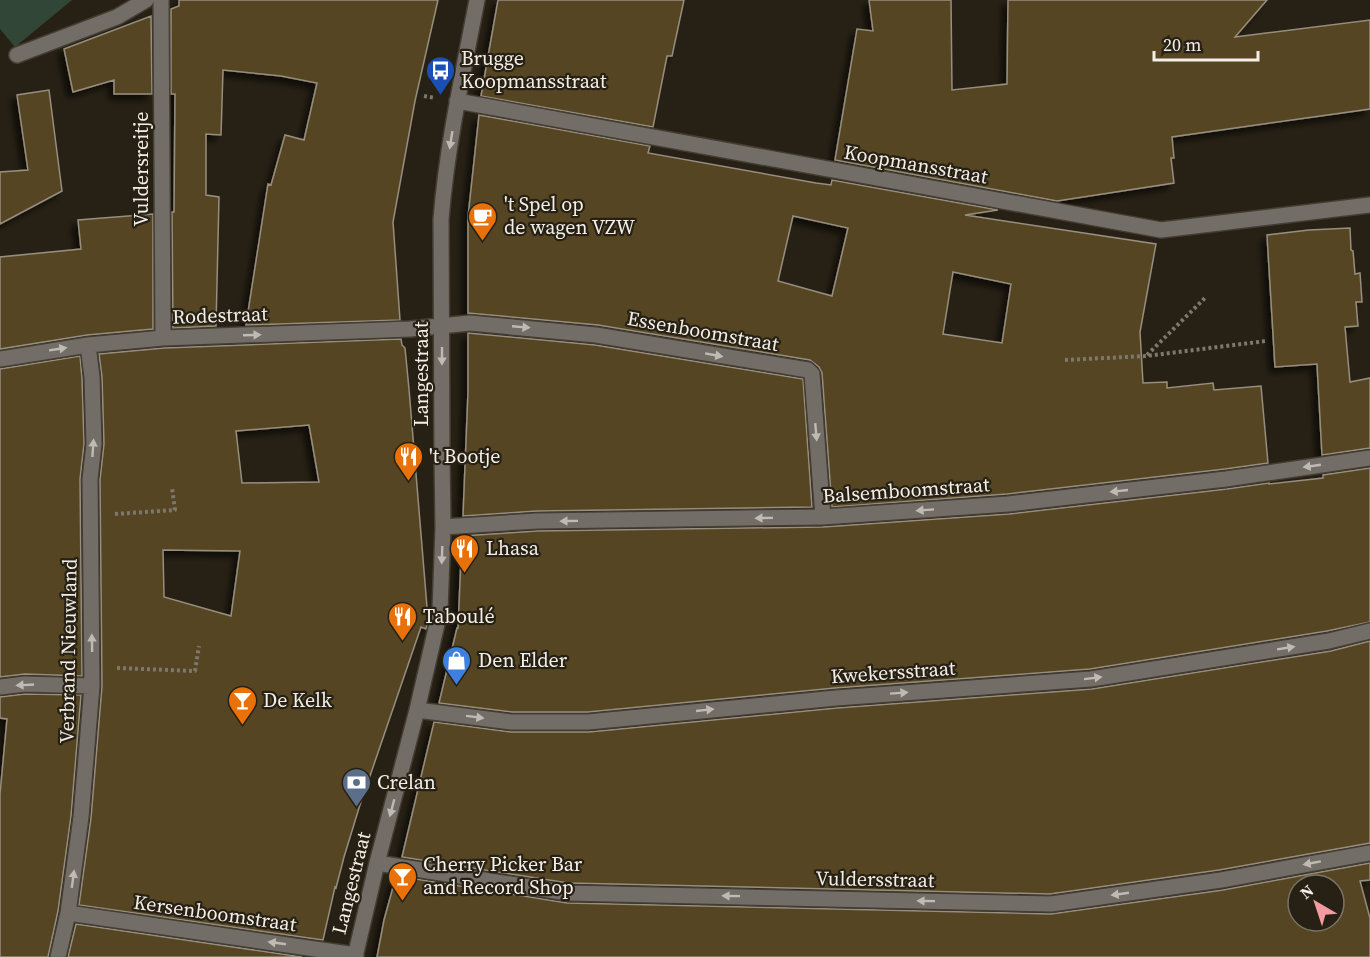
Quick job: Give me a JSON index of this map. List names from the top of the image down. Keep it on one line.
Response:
{"streets":{"street":["Koopmansstraat","Vuldersreitje","Rodestraat","Essenboomstraat","Langestraat","Balsemboomstraat","Verbrand Nieuwland","Kwekersstraat","Vuldersstraat","Kersenboomstraat"]},"crossings":[["Koopmansstraat","Langestraat"],["Vuldersreitje","Rodestraat"],["Rodestraat","Essenboomstraat"],["Rodestraat","Langestraat"],["Rodestraat","Verbrand Nieuwland"],["Essenboomstraat","Langestraat"],["Essenboomstraat","Balsemboomstraat"],["Langestraat","Balsemboomstraat"],["Langestraat","Kwekersstraat"],["Langestraat","Vuldersstraat"],["Langestraat","Kersenboomstraat"],["Verbrand Nieuwland","Kersenboomstraat"]],"one_way":["Rodestraat","Essenboomstraat","Langestraat","Balsemboomstraat","Verbrand Nieuwland","Kwekersstraat","Vuldersstraat","Kersenboomstraat"],"places":{"bus stop":["Brugge Koopmansstraat"],"cafe":["'t Spel op de wagen VZW"],"restaurant":["'t Bootje","Lhasa","Taboulé"],"shop":["Den Elder"],"bar":["De Kelk","Cherry Picker Bar and Record Shop"],"bank":["Crelan"]},"scale_bar":"20 m","north":"top left"}
